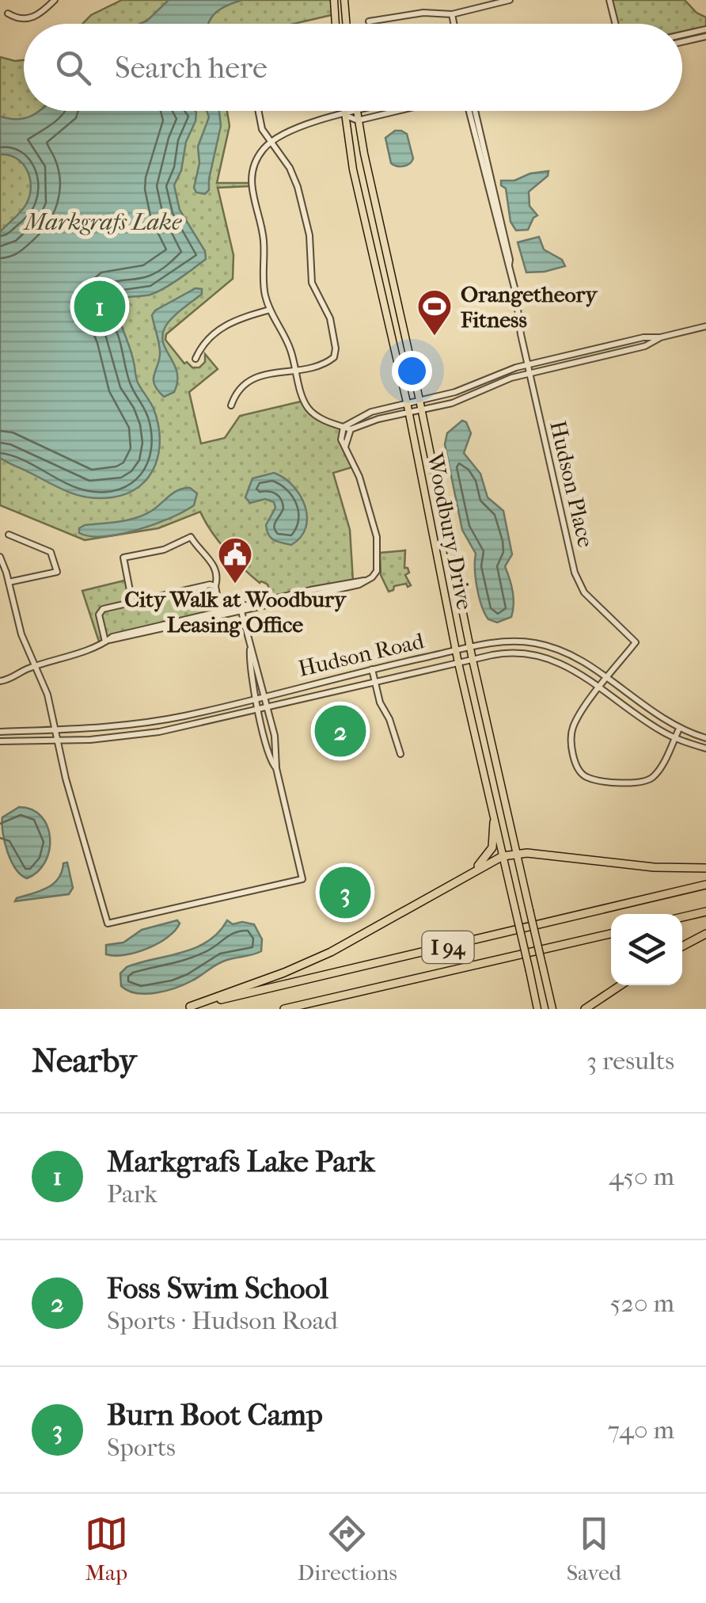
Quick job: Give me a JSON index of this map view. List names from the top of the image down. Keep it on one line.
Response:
{"streets":{"highway":["I 94"],"main road":["Woodbury Drive"],"street":["Hudson Place","Hudson Road"]},"crossings":[["Hudson Place","Hudson Road"],["Woodbury Drive","Hudson Road"]],"water":["Markgrafs Lake"],"places":{"sports":["Orangetheory Fitness"],"public building":["City Walk at Woodbury Leasing Office"]},"page":{"search":"Search here","pins":["1","2","3"],"heading":["Nearby","3 results"],"list":[{"mark":"1","name":"Markgrafs Lake Park","note":"Park","value":"450 m"},{"mark":"2","name":"Foss Swim School","note":"Sports · Hudson Road","value":"520 m"},{"mark":"3","name":"Burn Boot Camp","note":"Sports","value":"740 m"}],"nav":["Map","Directions","Saved"]}}
